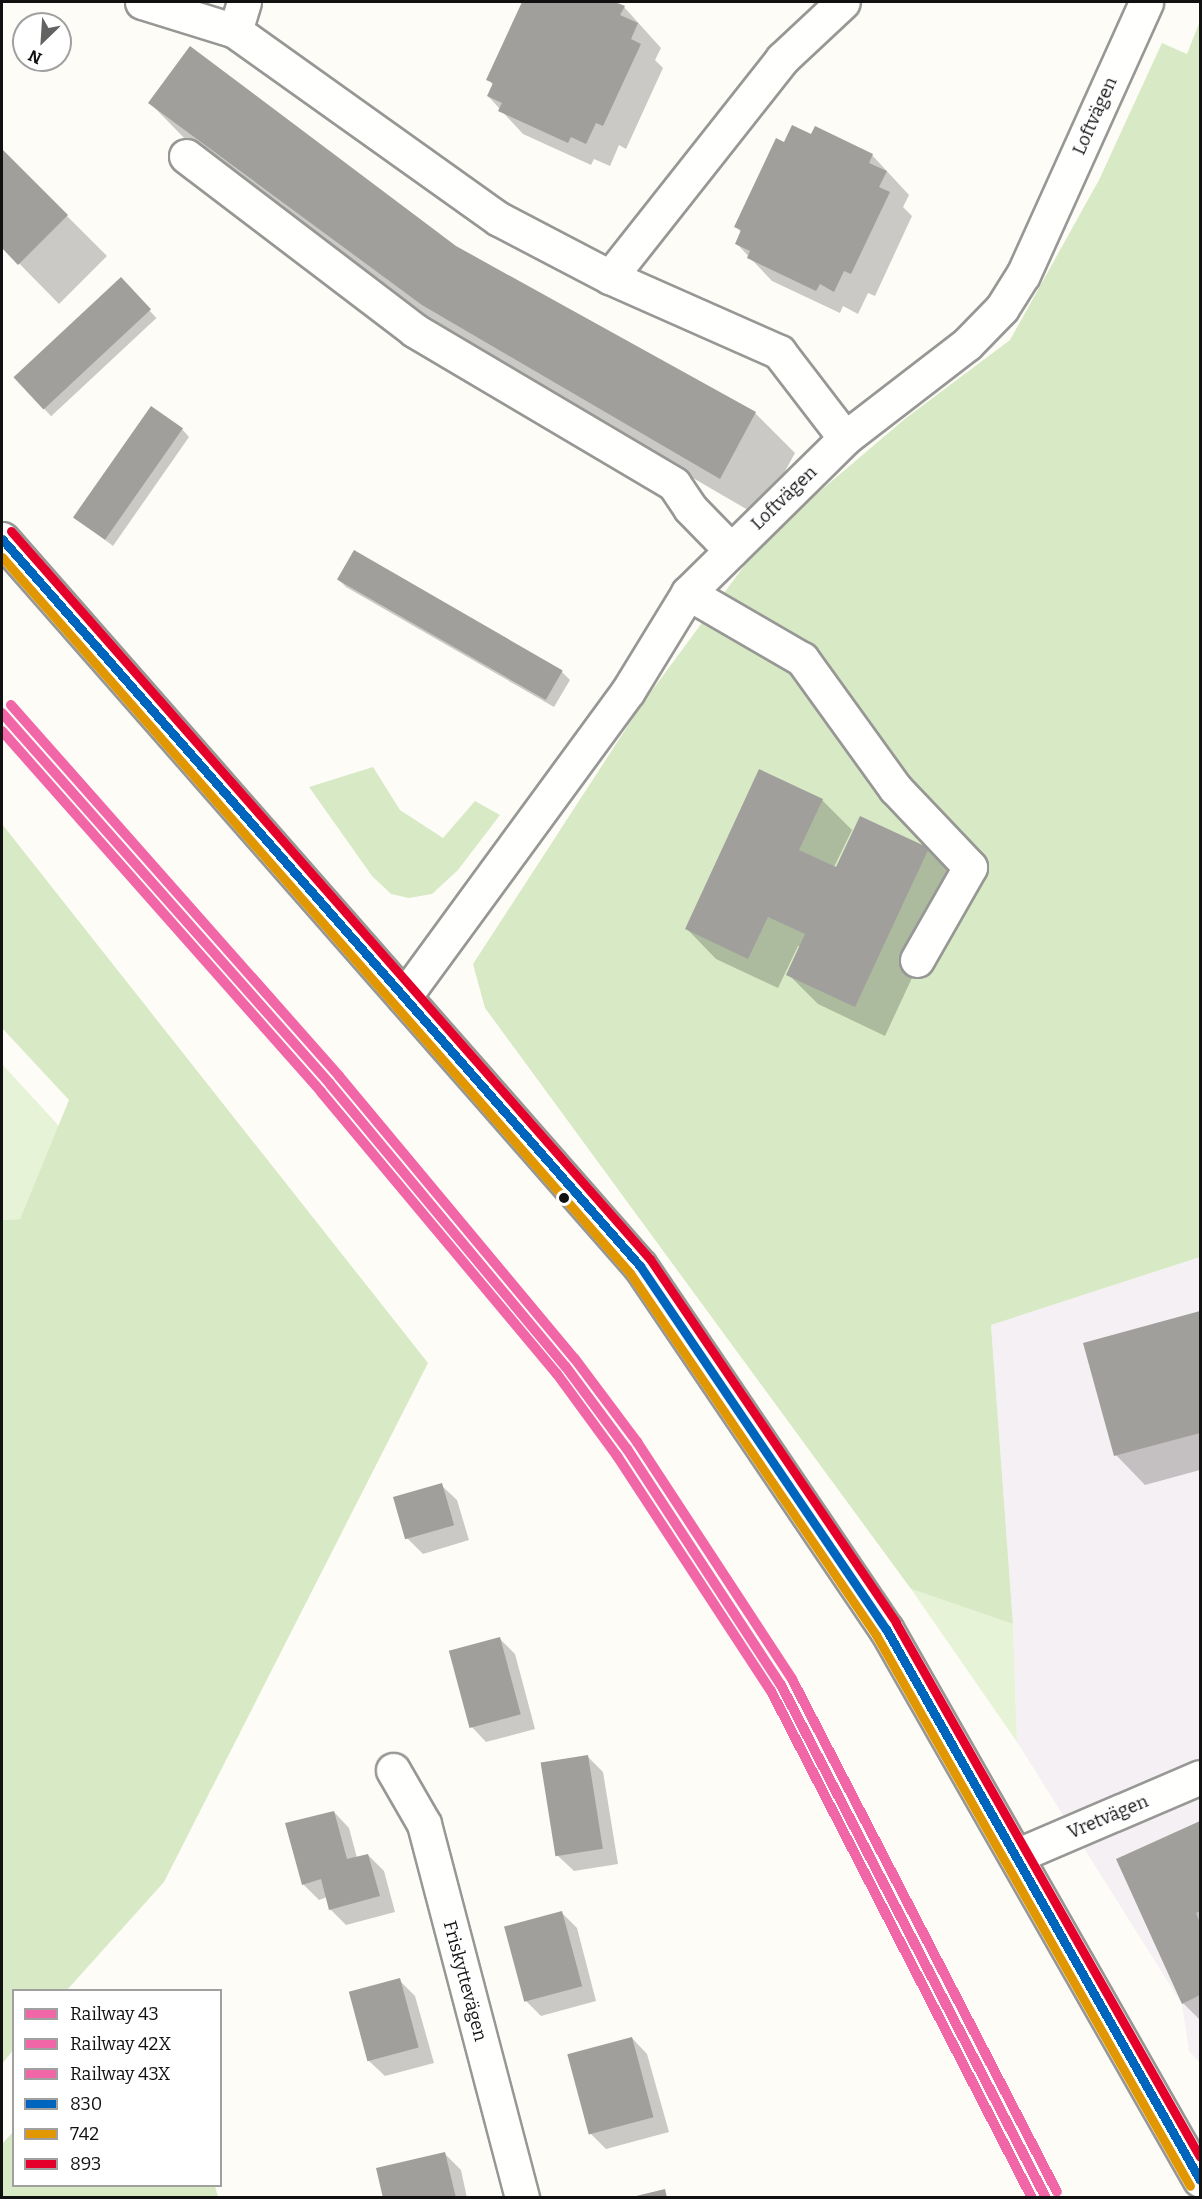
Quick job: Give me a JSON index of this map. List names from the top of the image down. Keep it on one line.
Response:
{"streets":{"street":["Loftvägen","Vretvägen","Friskyttevägen"]},"lines":["transit line 893","transit line 830","transit line 742","rail line 43X","rail line 43","rail line 42X"],"legend":["Railway 43","Railway 42X","Railway 43X","830","742","893"],"north":"bottom left"}
